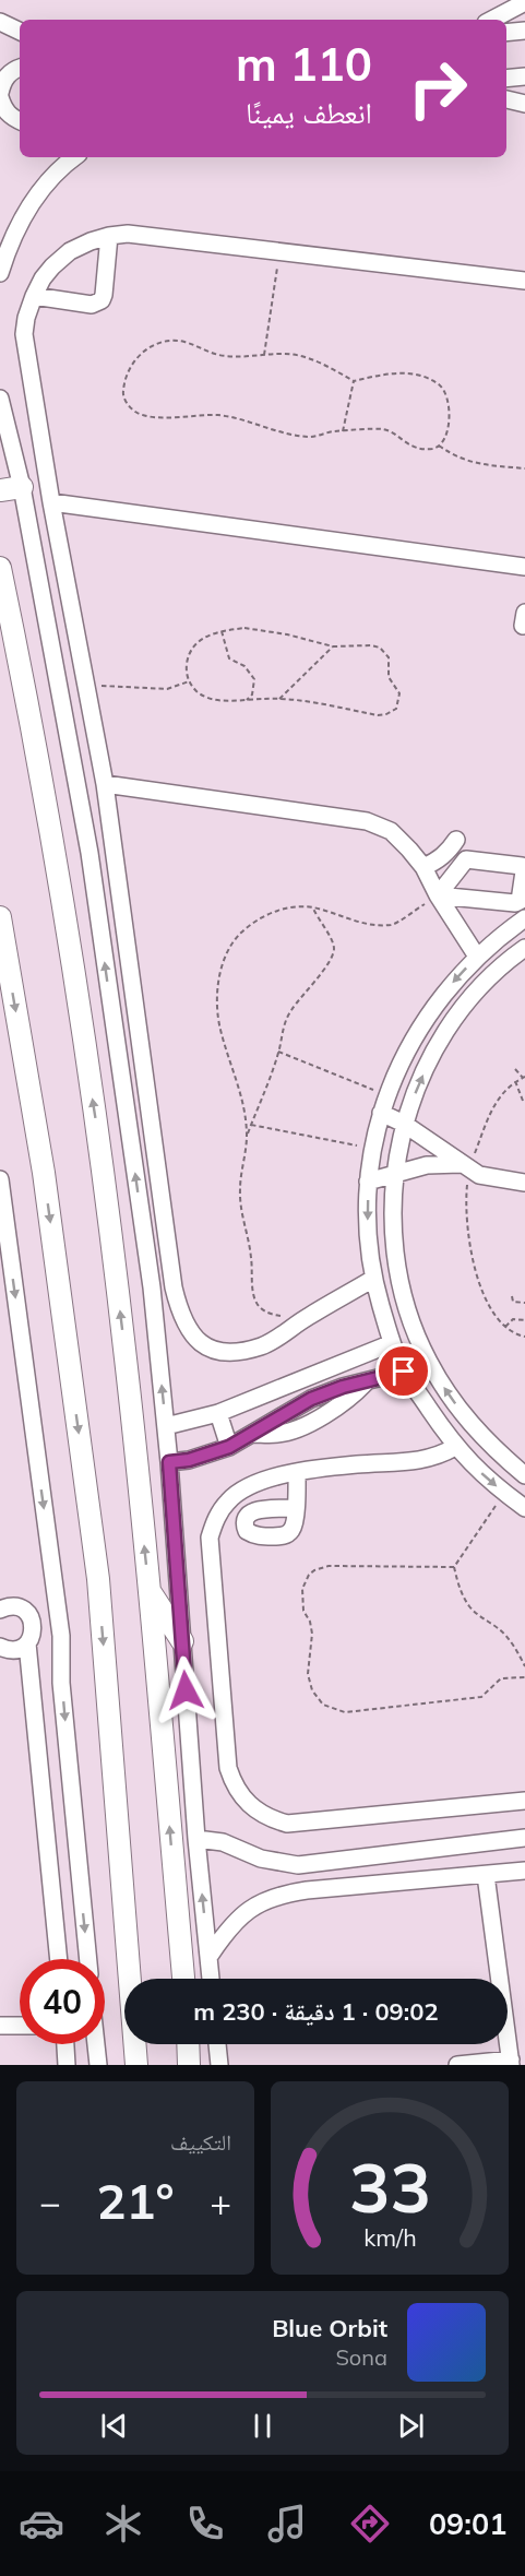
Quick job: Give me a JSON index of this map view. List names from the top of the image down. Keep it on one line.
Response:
{"page":{"turn":["110 m","انعطف يمينًا"],"limit":"40","trip":"09:02 · 1 دقيقة · 230 m","tile":"التكييف","heat":["−","21°","+"],"song":["Blue Orbit","Sona"],"tabs":"09:01","gauge":["33","km/h"]}}
